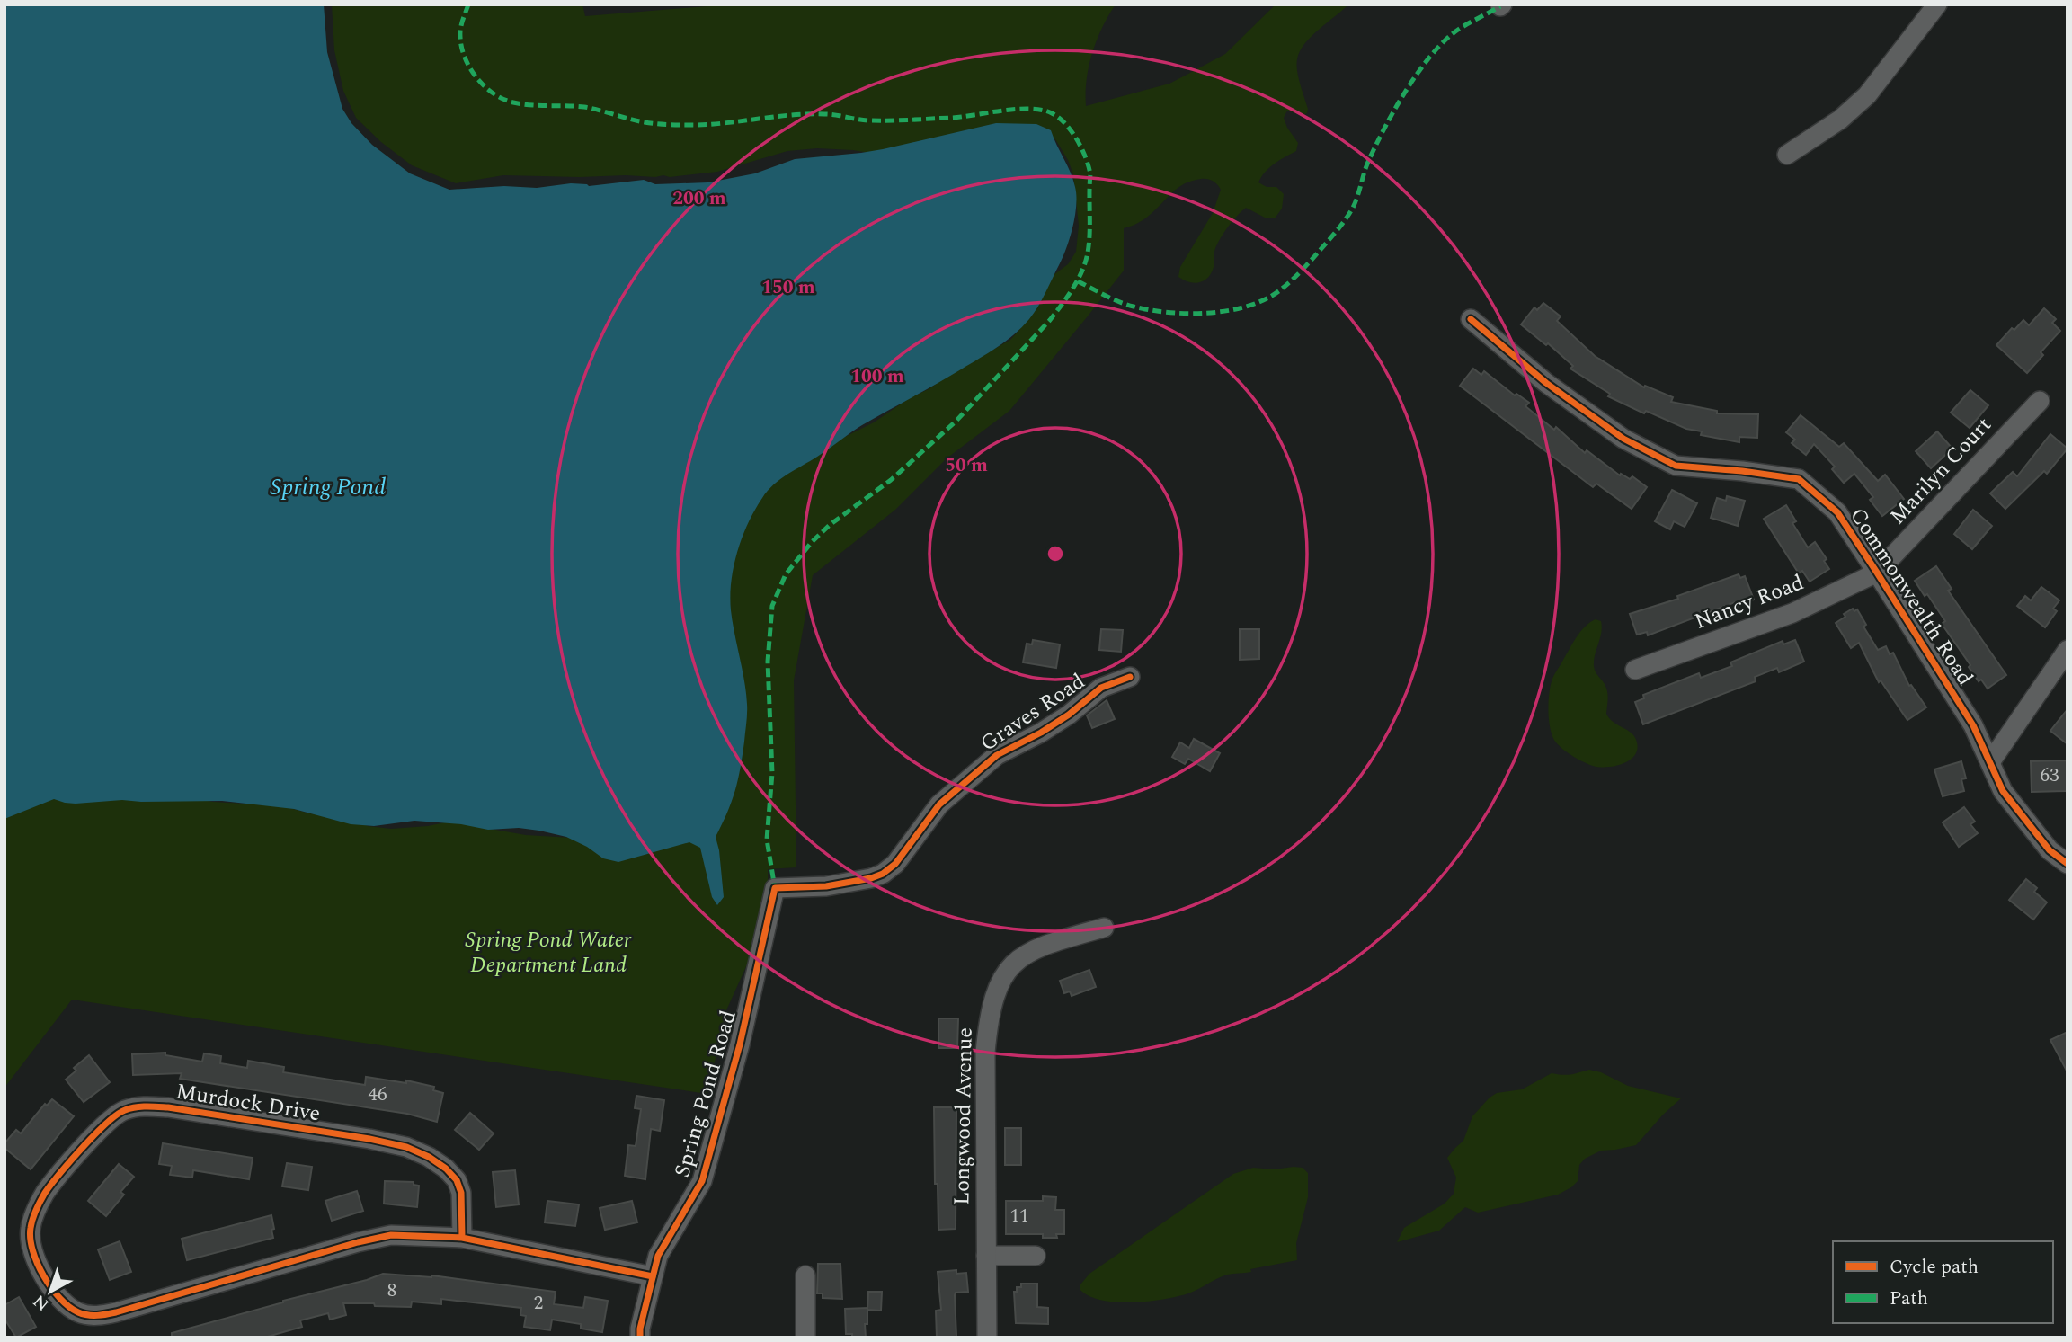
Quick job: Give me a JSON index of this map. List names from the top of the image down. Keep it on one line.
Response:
{"streets":{"street":["Marilyn Court","Commonwealth Road","Nancy Road","Graves Road","Spring Pond Road","Murdock Drive","Longwood Avenue"]},"crossings":[["Marilyn Court","Commonwealth Road"],["Marilyn Court","Nancy Road"],["Commonwealth Road","Nancy Road"],["Graves Road","Spring Pond Road"],["Spring Pond Road","Murdock Drive"]],"water":["Spring Pond"],"parks":["Spring Pond Water Department Land"],"house_numbers":["63","46","11","8","2"],"legend":["Cycle path","Path"],"north":"bottom left","rings":["200 m","150 m","100 m","50 m"]}
